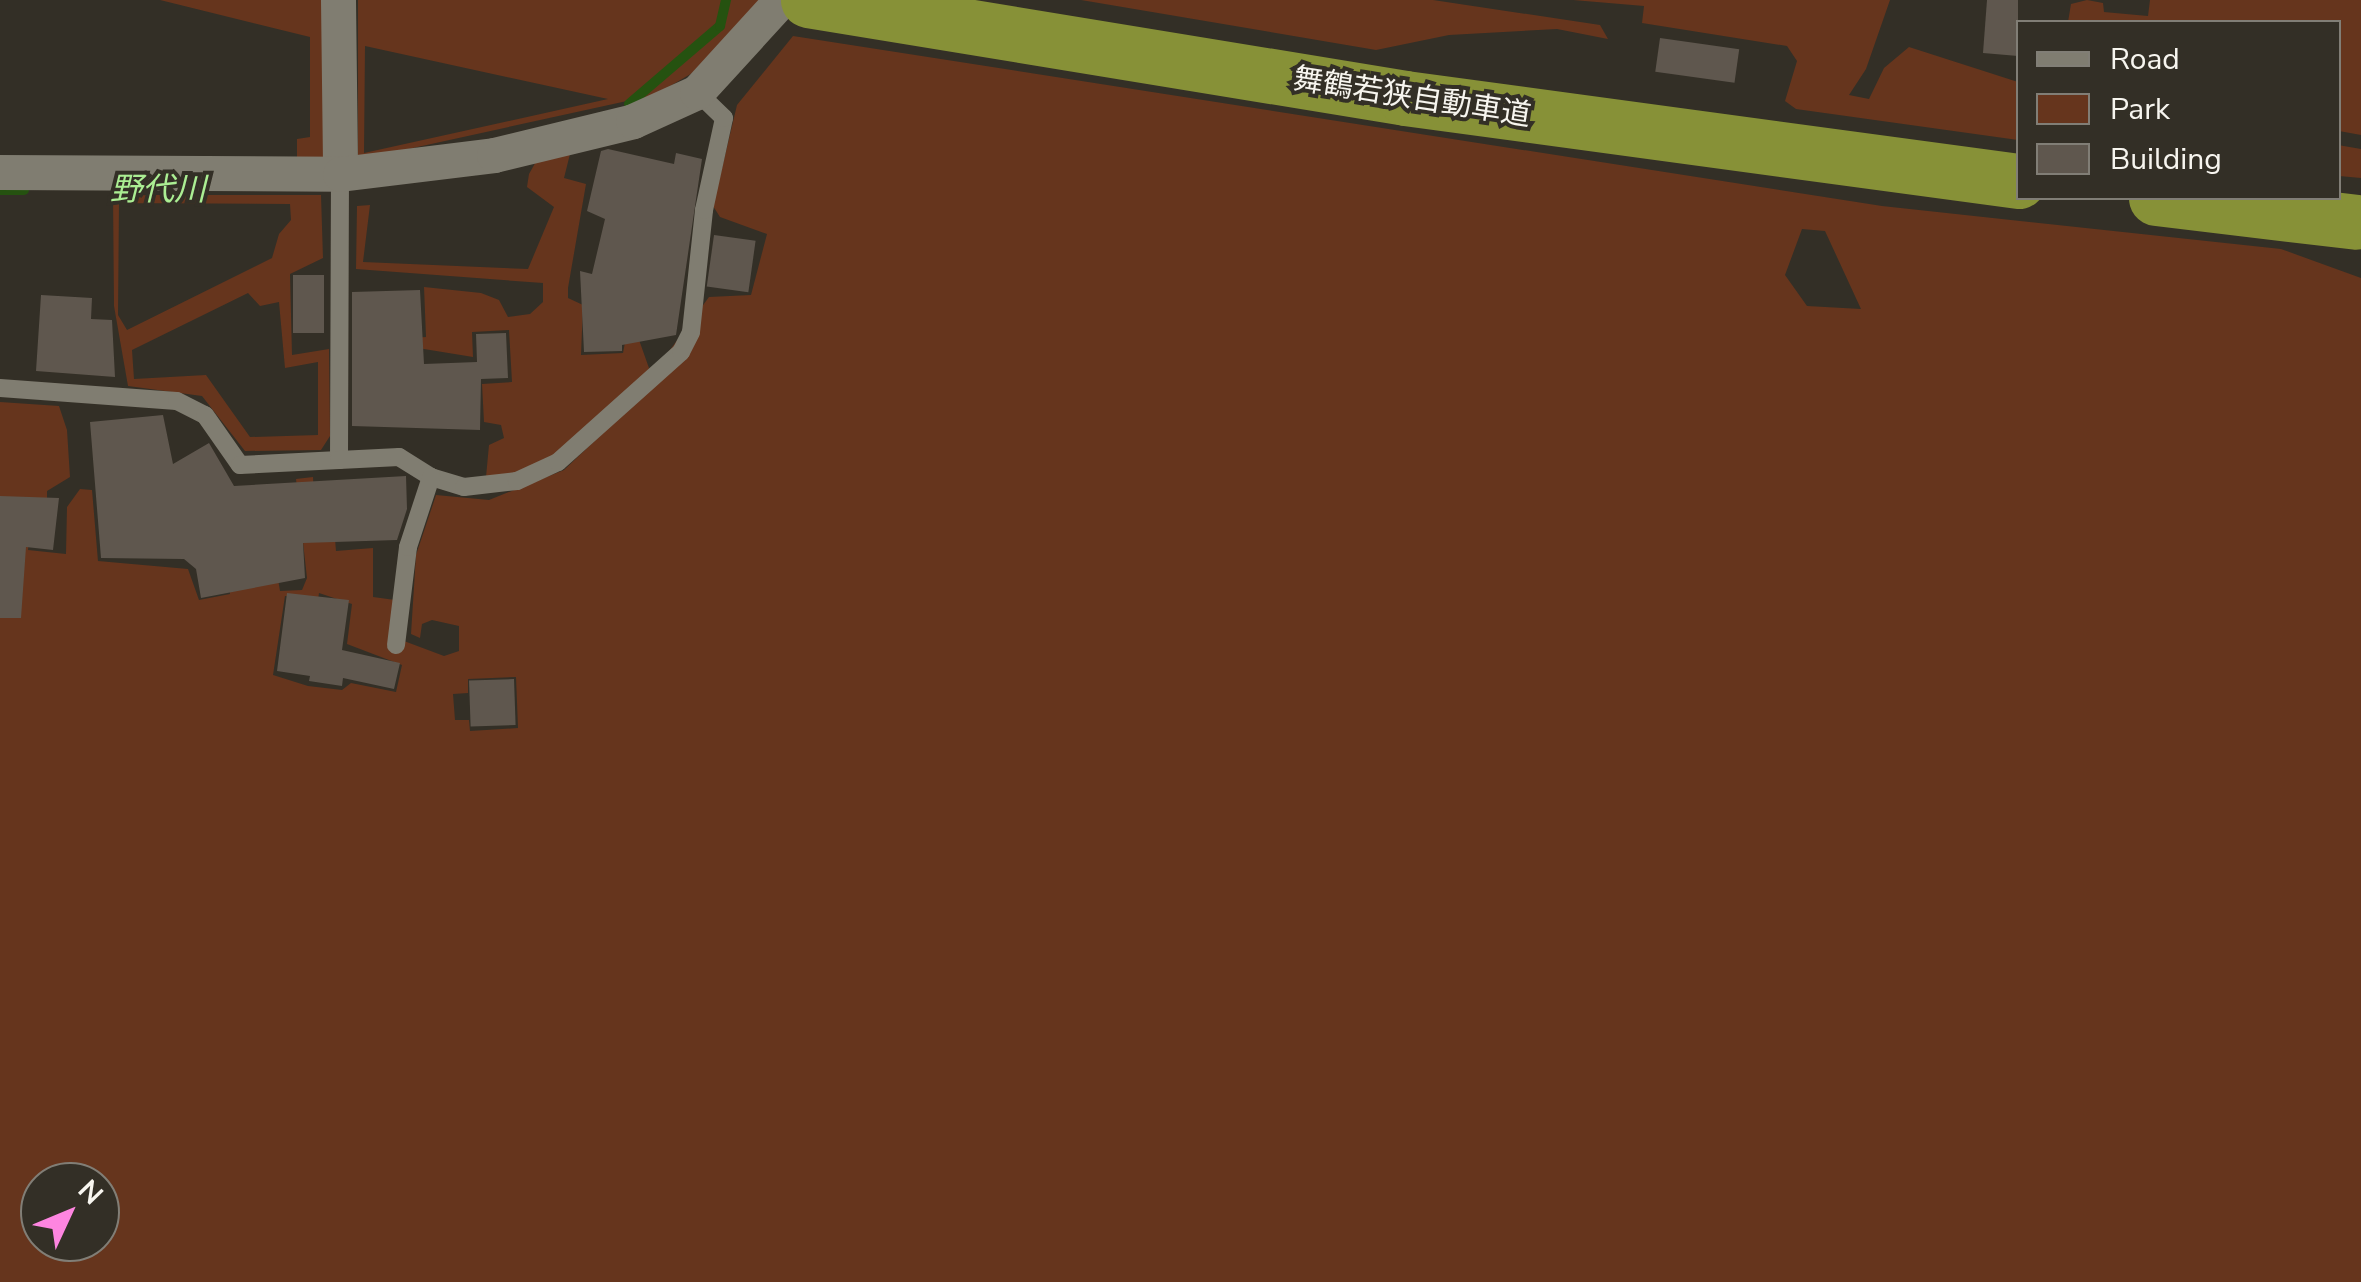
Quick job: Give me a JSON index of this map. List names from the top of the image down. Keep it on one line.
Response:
{"streets":{"highway":["舞鶴若狭自動車道"]},"water":["野代川"],"legend":["Road","Park","Building"],"north":"top right"}
